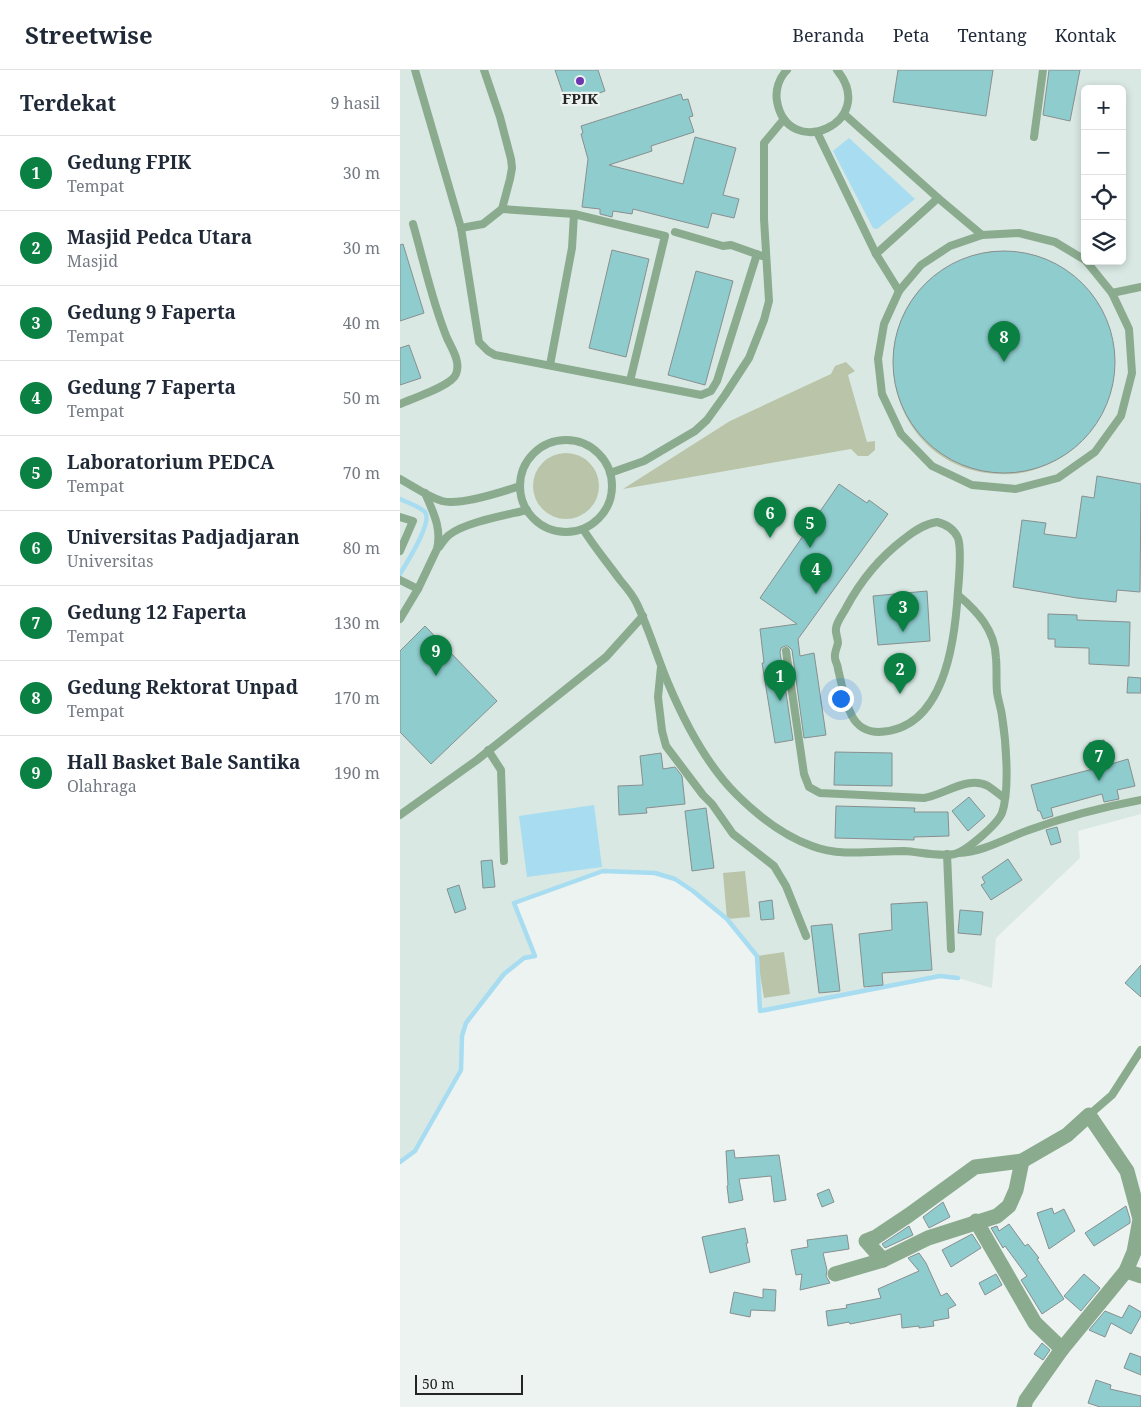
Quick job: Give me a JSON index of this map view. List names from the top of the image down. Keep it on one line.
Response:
{"places":["FPIK"],"scale_bar":"50 m","page":{"header":"Streetwise","nav":["Beranda","Peta","Tentang","Kontak"],"heading":["Terdekat","9 hasil"],"map_buttons":["+","−"],"list":[{"mark":"1","name":"Gedung FPIK","note":"Tempat","value":"30 m"},{"mark":"2","name":"Masjid Pedca Utara","note":"Masjid","value":"30 m"},{"mark":"3","name":"Gedung 9 Faperta","note":"Tempat","value":"40 m"},{"mark":"4","name":"Gedung 7 Faperta","note":"Tempat","value":"50 m"},{"mark":"5","name":"Laboratorium PEDCA","note":"Tempat","value":"70 m"},{"mark":"6","name":"Universitas Padjadjaran","note":"Universitas","value":"80 m"},{"mark":"7","name":"Gedung 12 Faperta","note":"Tempat","value":"130 m"},{"mark":"8","name":"Gedung Rektorat Unpad","note":"Tempat","value":"170 m"},{"mark":"9","name":"Hall Basket Bale Santika","note":"Olahraga","value":"190 m"}],"pins":["8","6","5","4","3","9","2","1","7"],"scale":"50 m"}}
